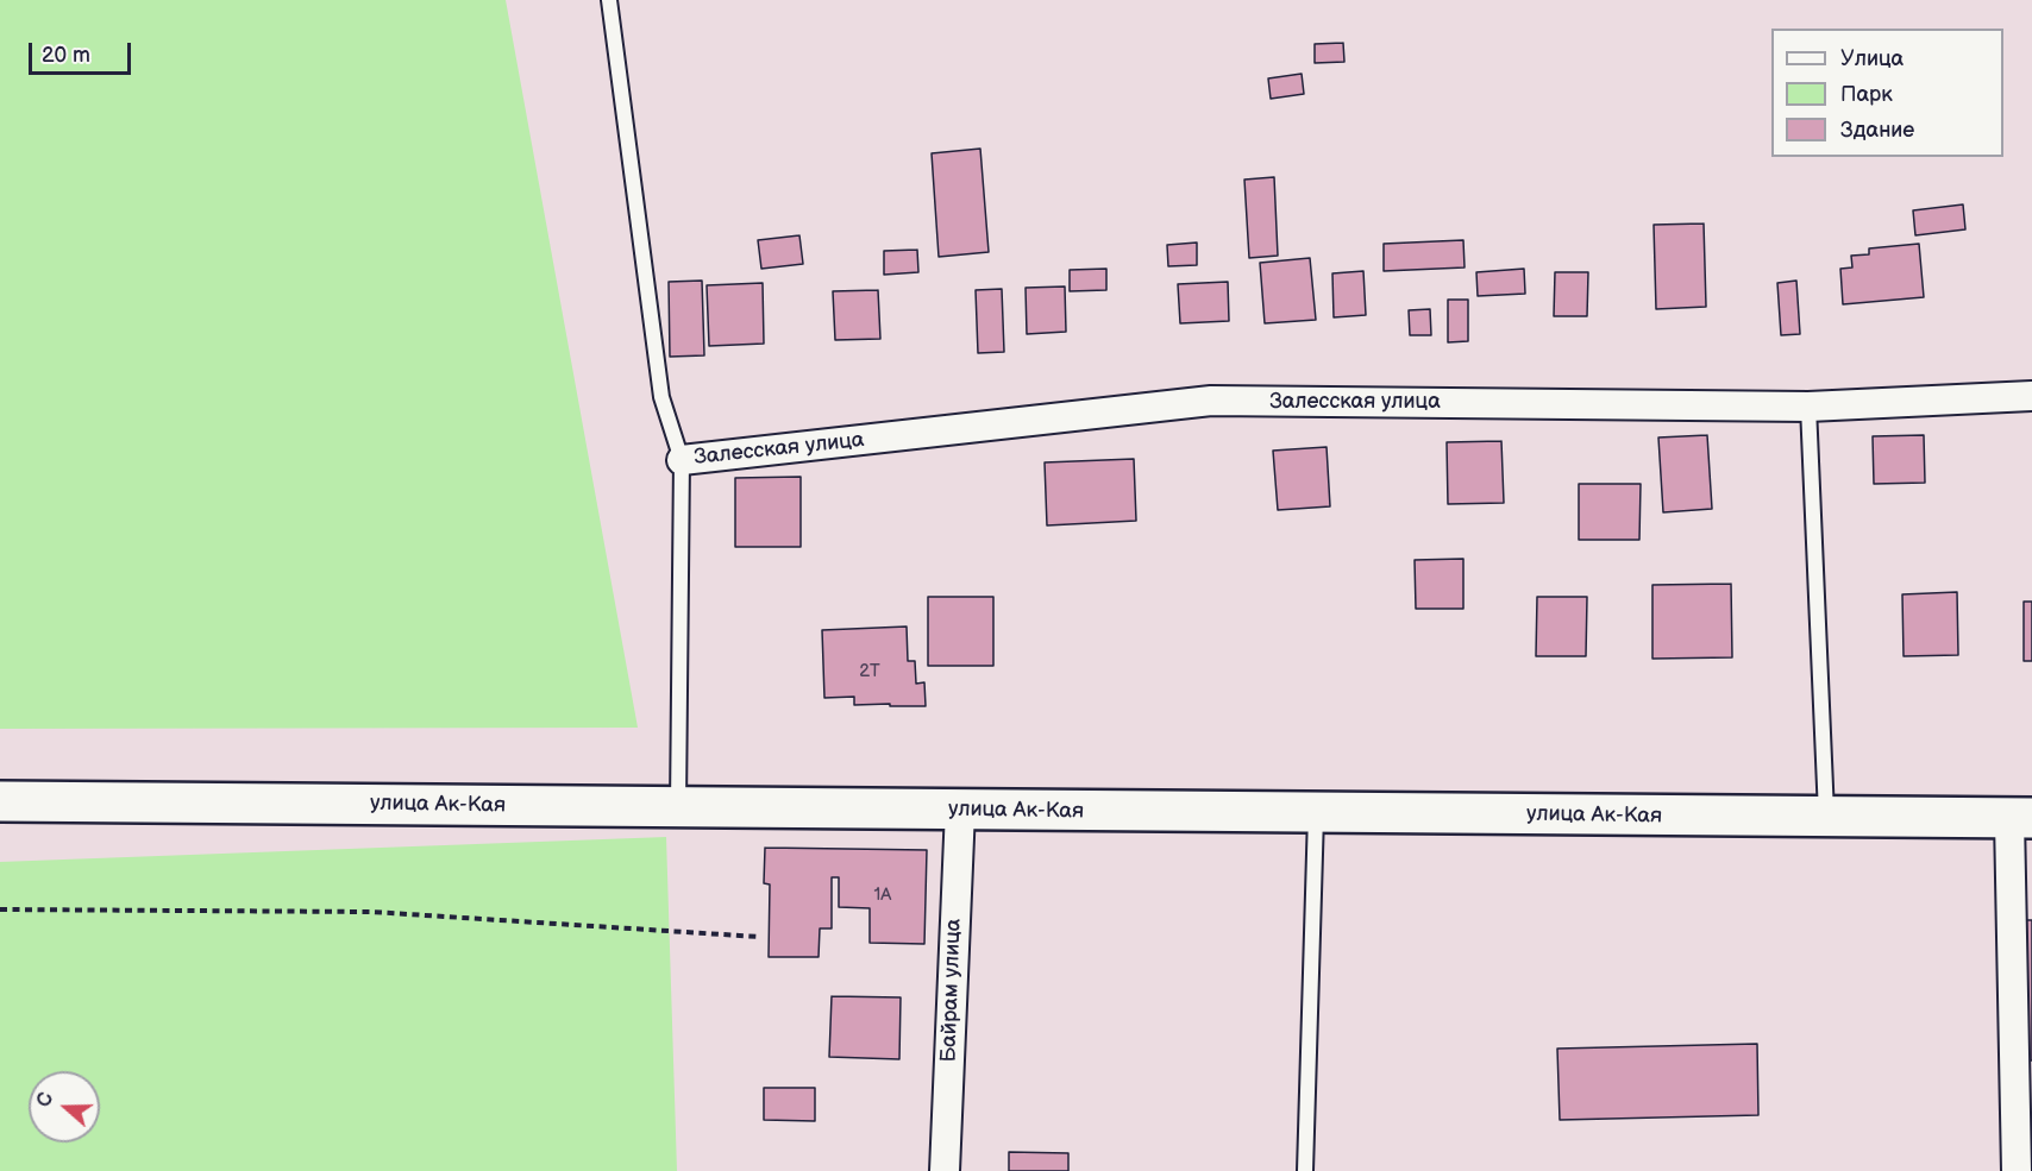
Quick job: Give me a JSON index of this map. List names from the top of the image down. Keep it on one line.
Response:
{"streets":{"main road":["улица Ак-Кая"],"street":["Залесская улица","Байрам улица"]},"crossings":[["улица Ак-Кая","Байрам улица"]],"house_numbers":["2Т","1А"],"legend":["Улица","Парк","Здание"],"scale_bar":"20 m","north":"left"}
